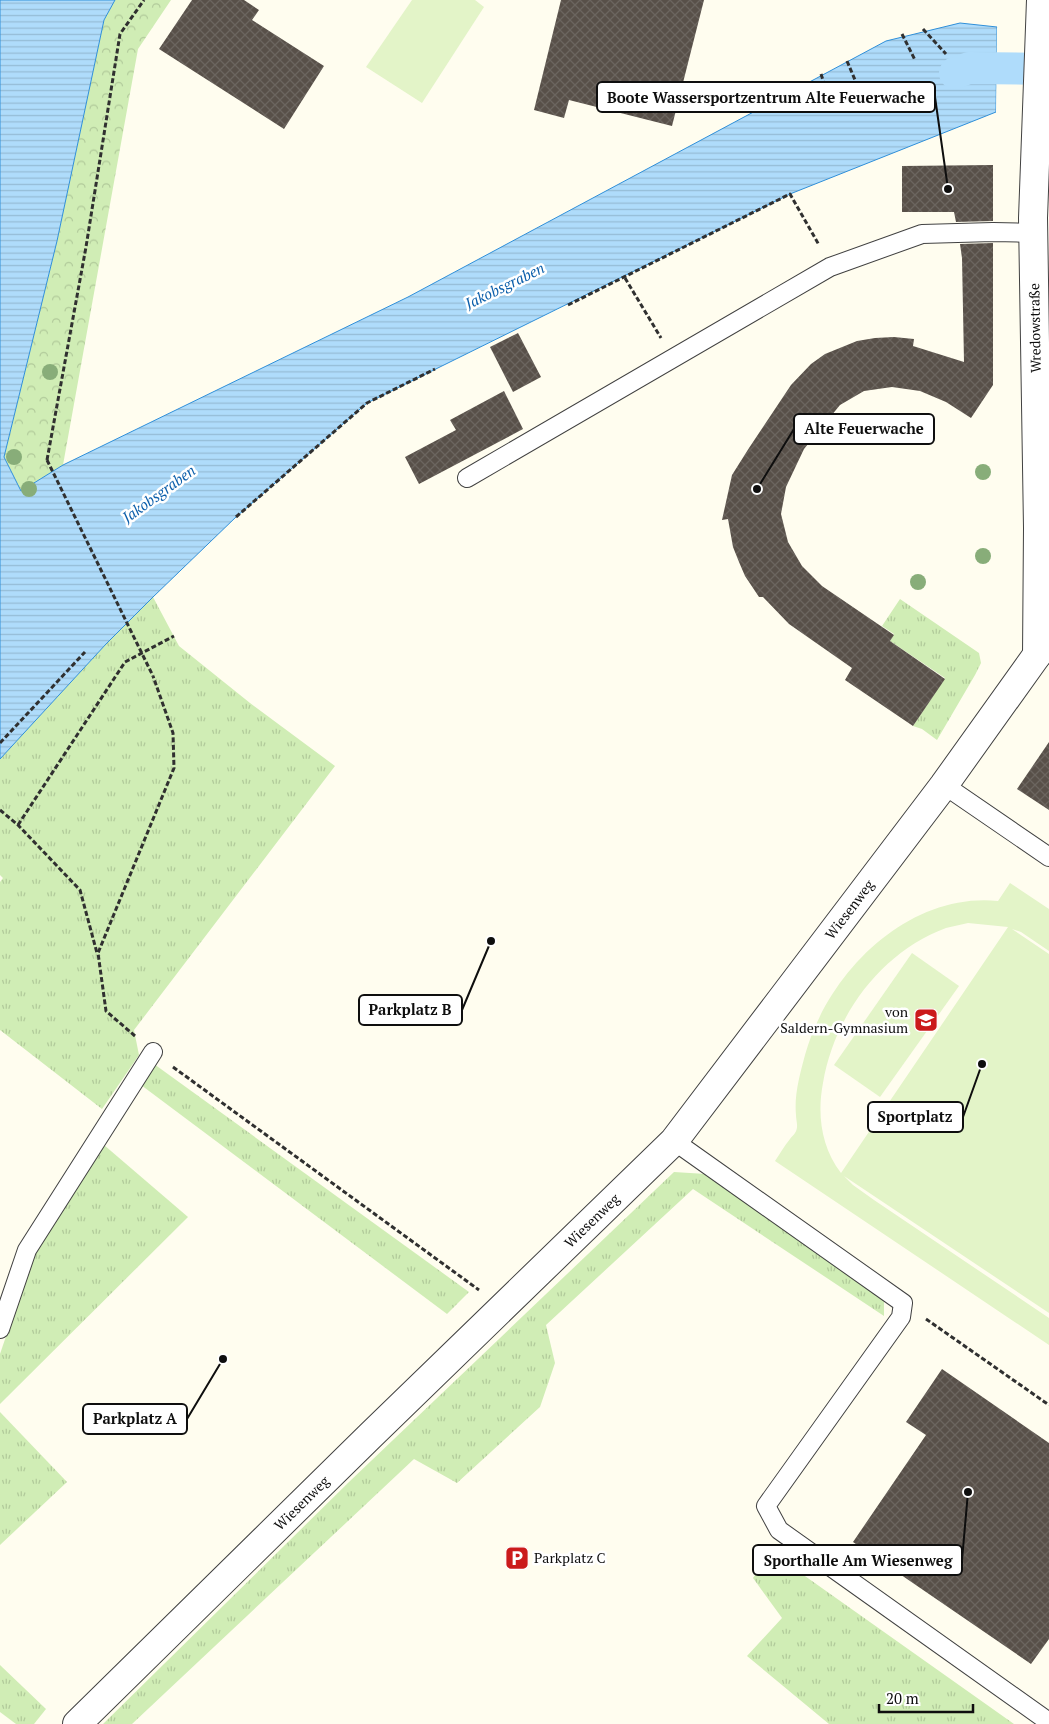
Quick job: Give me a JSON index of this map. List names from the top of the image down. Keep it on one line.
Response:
{"streets":{"street":["Wredowstraße","Wiesenweg"]},"crossings":[["Wredowstraße","Wiesenweg"]],"water":["Jakobsgraben"],"places":{"other":["Boote Wassersportzentrum Alte Feuerwache","Alte Feuerwache","Parkplatz B","Sportplatz","Parkplatz A","Sporthalle Am Wiesenweg"],"school or university":["von Saldern-Gymnasium"],"parking":["Parkplatz C"]},"scale_bar":"20 m"}
